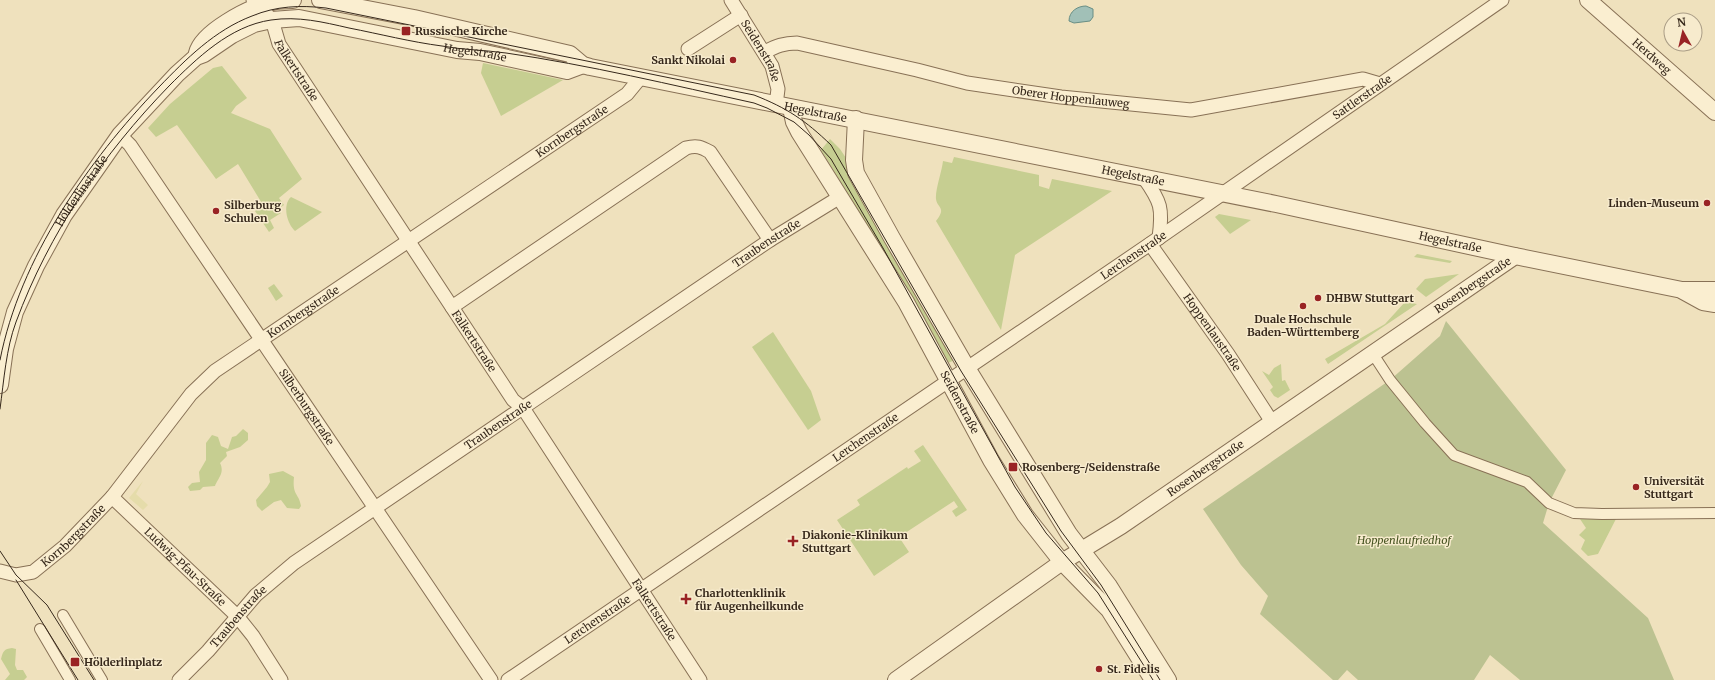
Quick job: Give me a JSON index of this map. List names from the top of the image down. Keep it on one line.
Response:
{"streets":{"street":["Seidenstraße","Hegelstraße","Herdweg","Falkertstraße","Oberer Hoppenlauweg","Sattlerstraße","Kornbergstraße","Hölderlinstraße","Traubenstraße","Lerchenstraße","Rosenbergstraße","Hoppenlaustraße","Silberburgstraße","Ludwig-Pfau-Straße"]},"crossings":[["Seidenstraße","Hegelstraße"],["Seidenstraße","Oberer Hoppenlauweg"],["Seidenstraße","Traubenstraße"],["Seidenstraße","Lerchenstraße"],["Seidenstraße","Rosenbergstraße"],["Hegelstraße","Falkertstraße"],["Hegelstraße","Sattlerstraße"],["Hegelstraße","Kornbergstraße"],["Hegelstraße","Hölderlinstraße"],["Hegelstraße","Lerchenstraße"],["Hegelstraße","Rosenbergstraße"],["Falkertstraße","Kornbergstraße"],["Falkertstraße","Hölderlinstraße"],["Falkertstraße","Traubenstraße"],["Falkertstraße","Lerchenstraße"],["Oberer Hoppenlauweg","Sattlerstraße"],["Sattlerstraße","Lerchenstraße"],["Kornbergstraße","Silberburgstraße"],["Kornbergstraße","Ludwig-Pfau-Straße"],["Hölderlinstraße","Silberburgstraße"],["Traubenstraße","Silberburgstraße"],["Traubenstraße","Ludwig-Pfau-Straße"],["Lerchenstraße","Hoppenlaustraße"],["Rosenbergstraße","Hoppenlaustraße"]],"parks":["Hoppenlaufriedhof"],"places":{"transit":["Russische Kirche","Rosenberg-/Seidenstraße","Hölderlinplatz"],"other":["Sankt Nikolai","Linden-Museum","Silberburg Schulen","DHBW Stuttgart","Duale Hochschule Baden-Württemberg","Universität Stuttgart","St. Fidelis"],"health":["Diakonie-Klinikum Stuttgart","Charlottenklinik für Augenheilkunde"]},"north":"top"}
